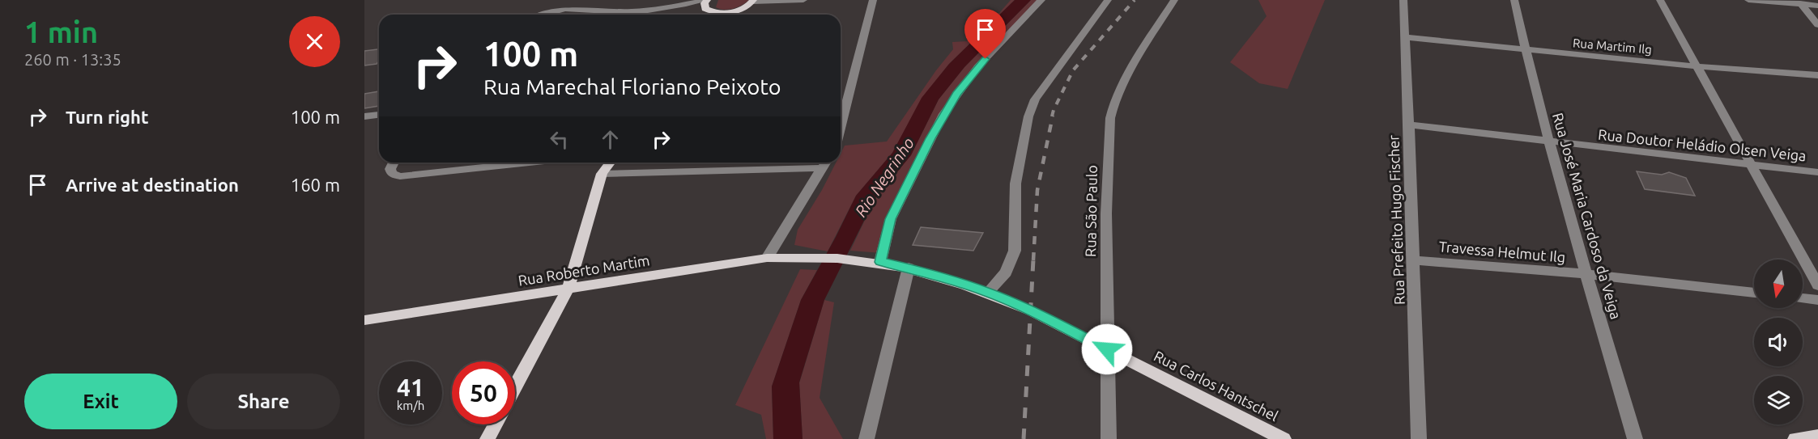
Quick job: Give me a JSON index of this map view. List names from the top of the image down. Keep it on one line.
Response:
{"streets":{"main road":["Rua Roberto Martim","Rua Carlos Hantschel"],"street":["Rua Martim Ilg","Rua Doutor Heládio Olsen Veiga","Rua São Paulo","Rua José Maria Cardoso da Veiga","Rua Prefeito Hugo Fischer","Travessa Helmut Ilg"]},"crossings":[["Rua Martim Ilg","Rua José Maria Cardoso da Veiga"],["Rua Martim Ilg","Rua Prefeito Hugo Fischer"],["Rua Doutor Heládio Olsen Veiga","Rua José Maria Cardoso da Veiga"],["Rua Doutor Heládio Olsen Veiga","Rua Prefeito Hugo Fischer"],["Rua São Paulo","Rua Carlos Hantschel"],["Rua José Maria Cardoso da Veiga","Travessa Helmut Ilg"],["Rua Prefeito Hugo Fischer","Travessa Helmut Ilg"],["Rua Roberto Martim","Rua Carlos Hantschel"]],"water":["Rio Negrinho"],"north":"bottom","page":{"heading":["1 min","260 m · 13:35"],"turn":["100 m","Rua Marechal Floriano Peixoto"],"list":[{"name":"Turn right","value":"100 m"},{"name":"Arrive at destination","value":"160 m"}],"speed":"41 km/h","limit":"50","buttons":["Exit","Share"]}}
